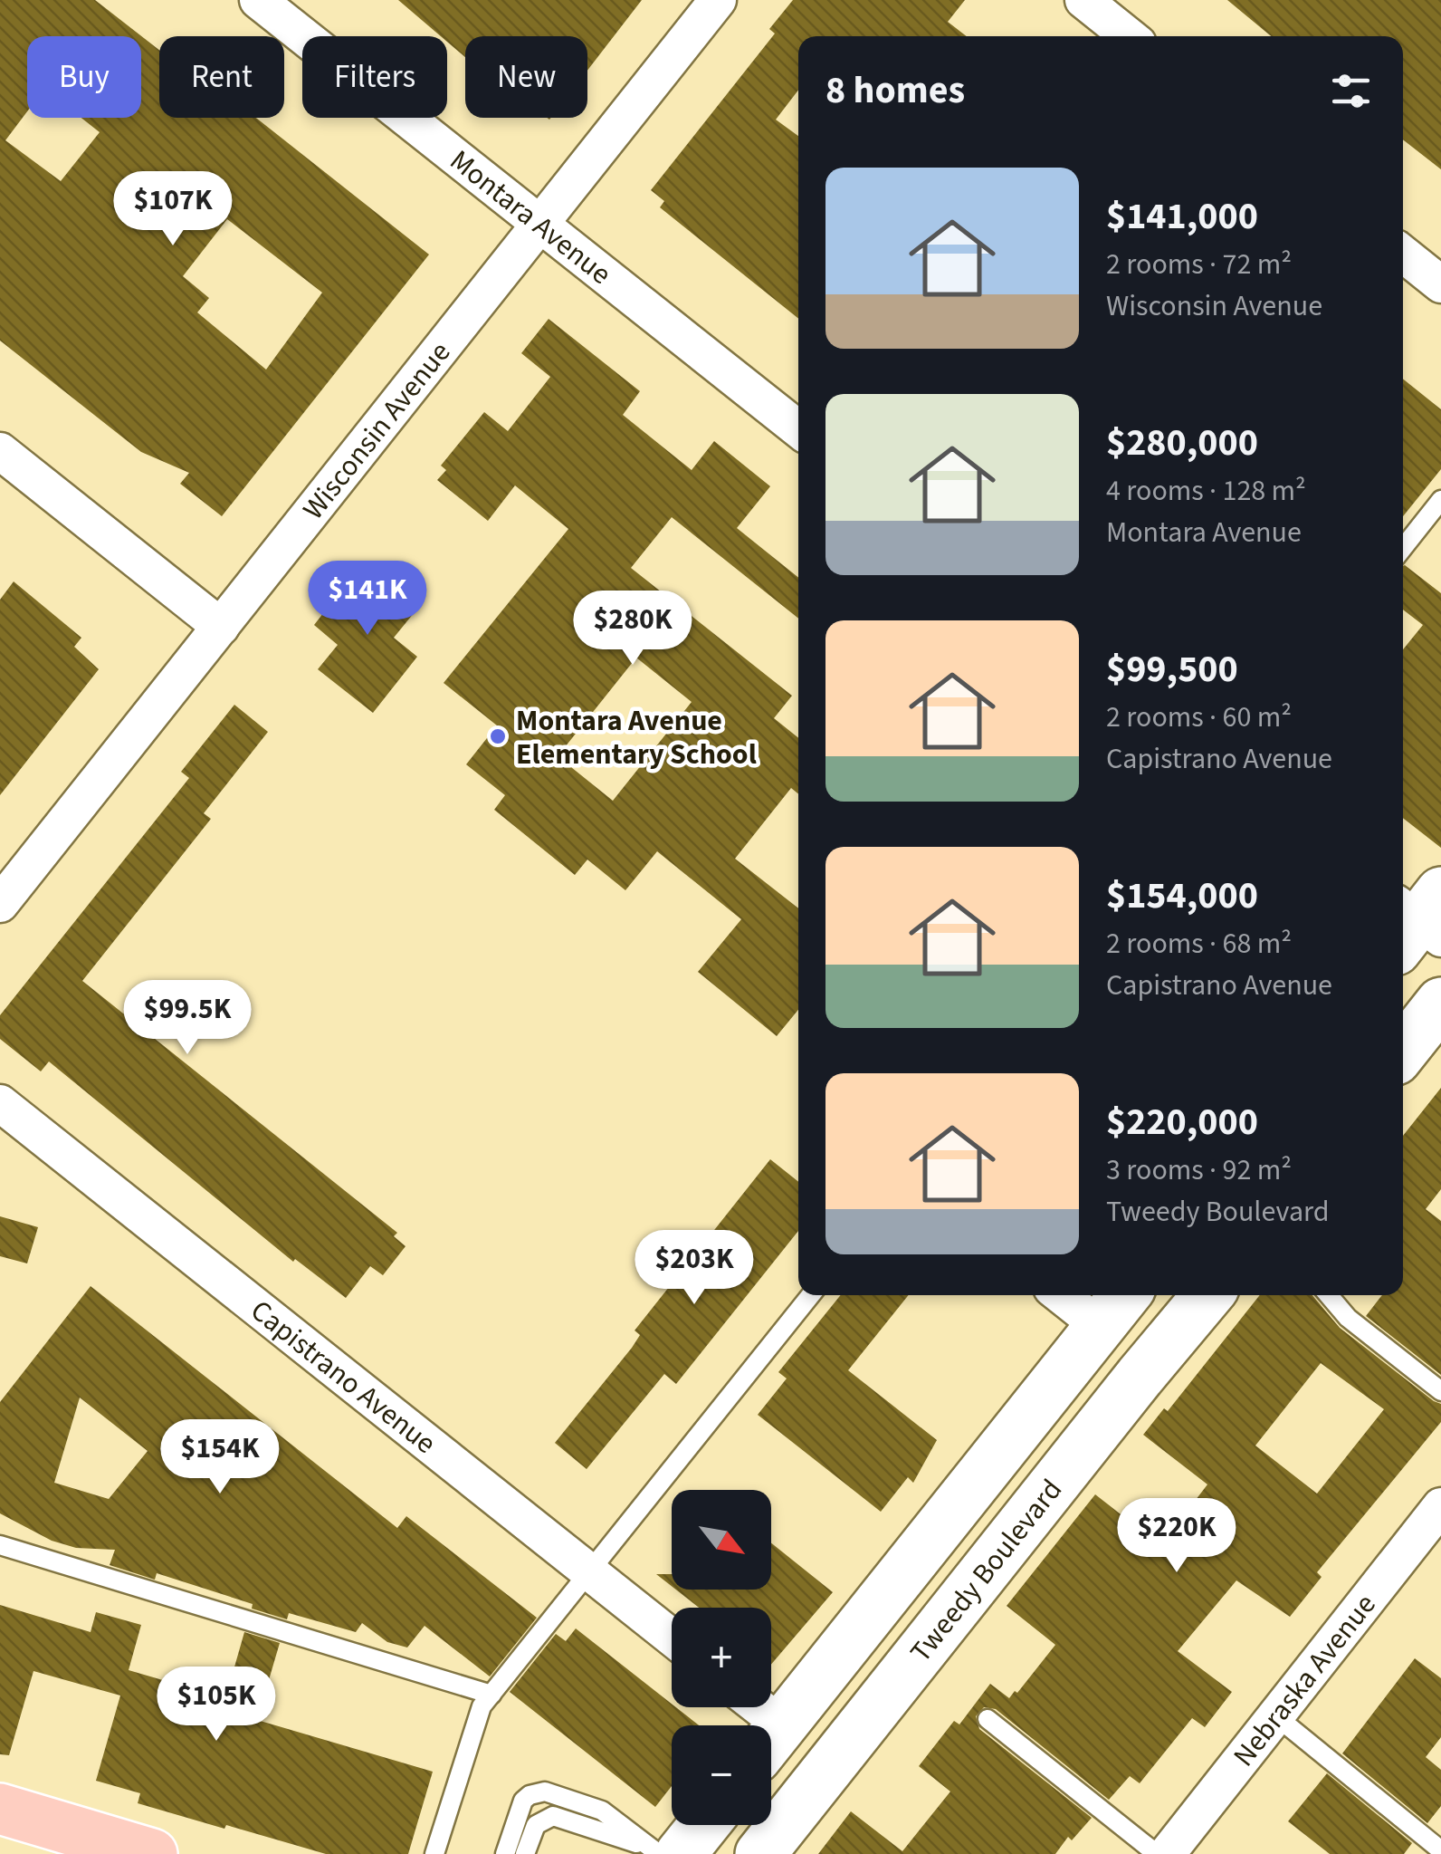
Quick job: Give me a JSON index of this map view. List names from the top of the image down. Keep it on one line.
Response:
{"streets":{"main road":["Tweedy Boulevard"],"street":["Montara Avenue","Wisconsin Avenue","Capistrano Avenue","Nebraska Avenue"]},"crossings":[["Montara Avenue","Wisconsin Avenue"]],"places":["Montara Avenue Elementary School"],"north":"bottom right","page":{"chip":["Buy","Rent","Filters","New"],"heading":"8 homes","list":[{"name":"$141,000","note":"2 rooms · 72 m² · Wisconsin Avenue"},{"name":"$280,000","note":"4 rooms · 128 m² · Montara Avenue"},{"name":"$99,500","note":"2 rooms · 60 m² · Capistrano Avenue"},{"name":"$154,000","note":"2 rooms · 68 m² · Capistrano Avenue"},{"name":"$220,000","note":"3 rooms · 92 m² · Tweedy Boulevard"}],"price":["$107K","$141K","$280K","$99.5K","$203K","$154K","$220K","$105K"],"map_buttons":["+","−"]}}
